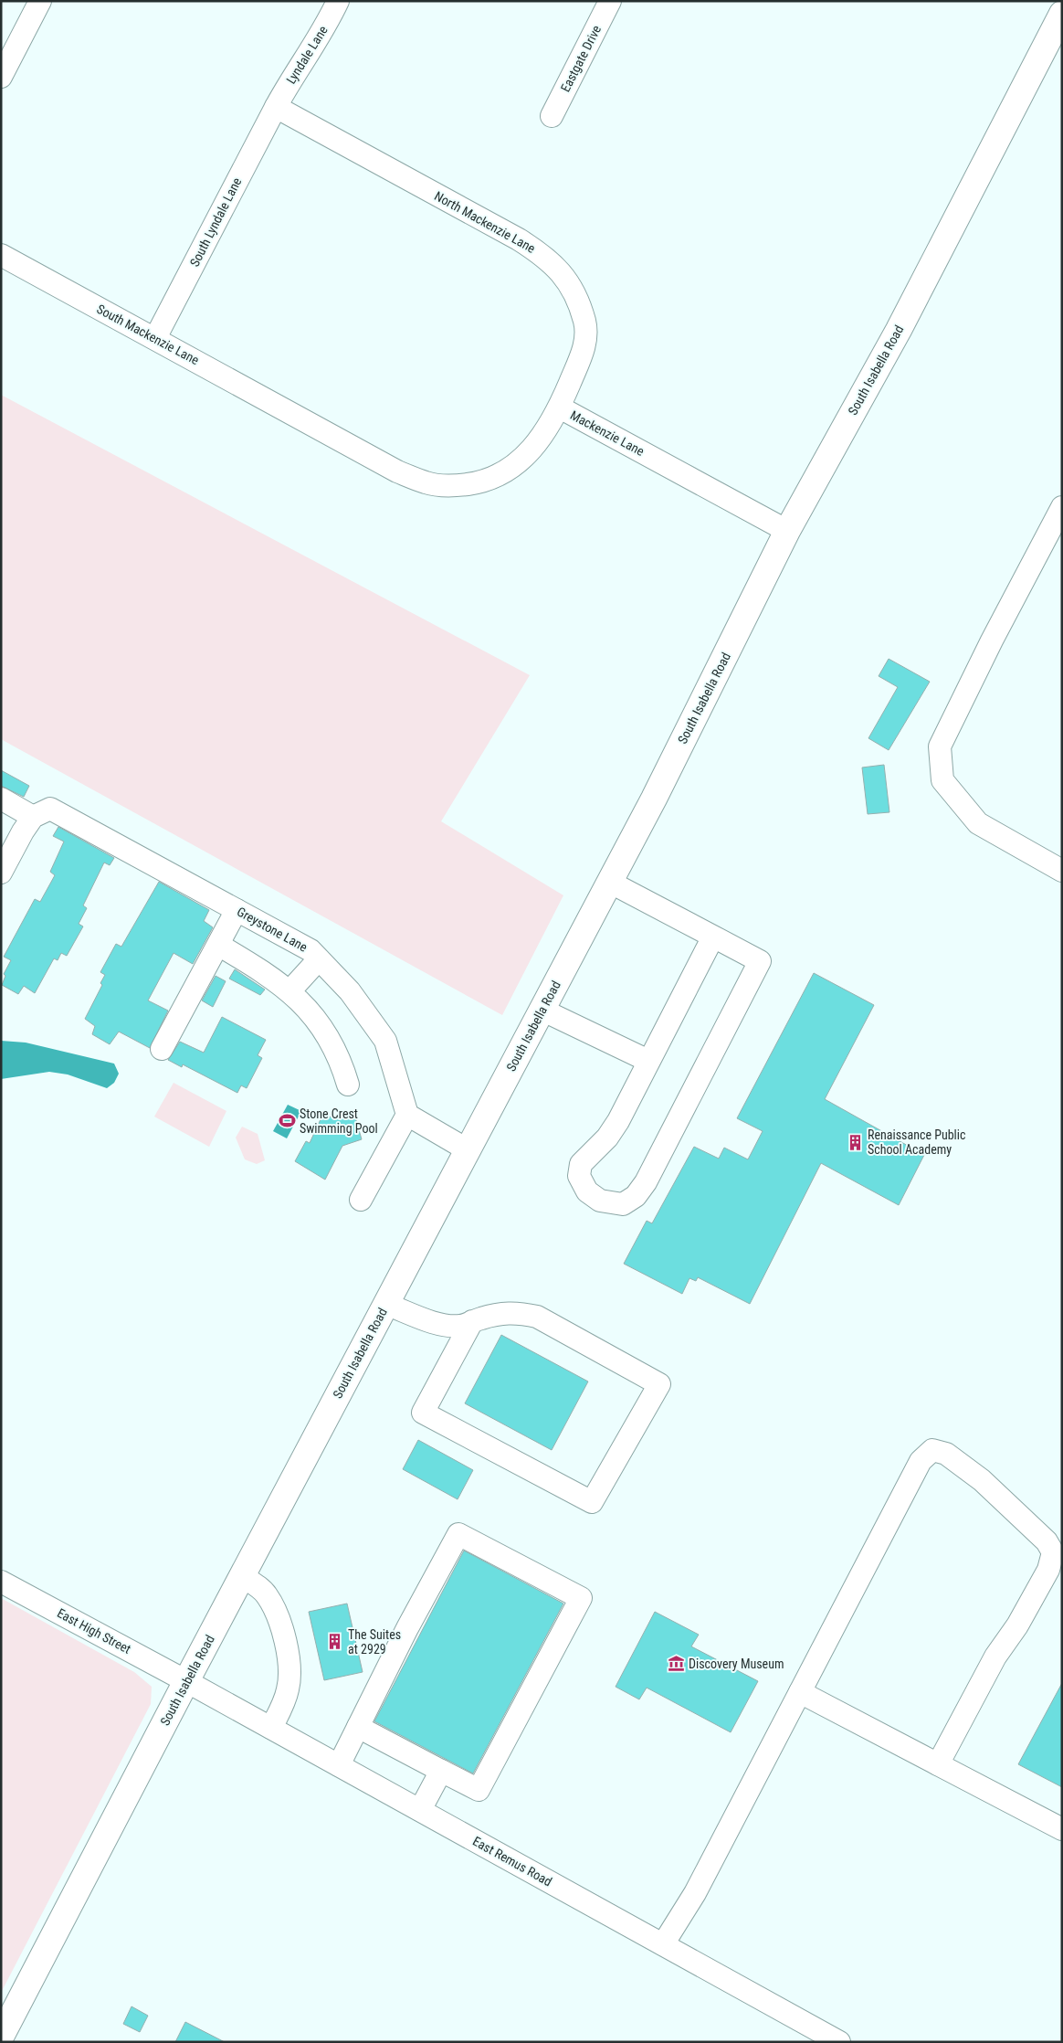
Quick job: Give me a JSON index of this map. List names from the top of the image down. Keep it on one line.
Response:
{"streets":{"main road":["South Isabella Road"],"street":["Lyndale Lane","Eastgate Drive","South Lyndale Lane","North Mackenzie Lane","South Mackenzie Lane","Mackenzie Lane","Greystone Lane","East High Street","East Remus Road"]},"crossings":[["Lyndale Lane","South Lyndale Lane"],["Lyndale Lane","North Mackenzie Lane"],["South Lyndale Lane","North Mackenzie Lane"],["South Lyndale Lane","South Mackenzie Lane"],["North Mackenzie Lane","Mackenzie Lane"],["South Mackenzie Lane","Mackenzie Lane"],["South Isabella Road","Mackenzie Lane"],["South Isabella Road","East High Street"],["South Isabella Road","East Remus Road"],["East High Street","East Remus Road"]],"places":{"sports":["Stone Crest Swimming Pool"],"building":["Renaissance Public School Academy","The Suites at 2929"],"museum":["Discovery Museum"]}}
